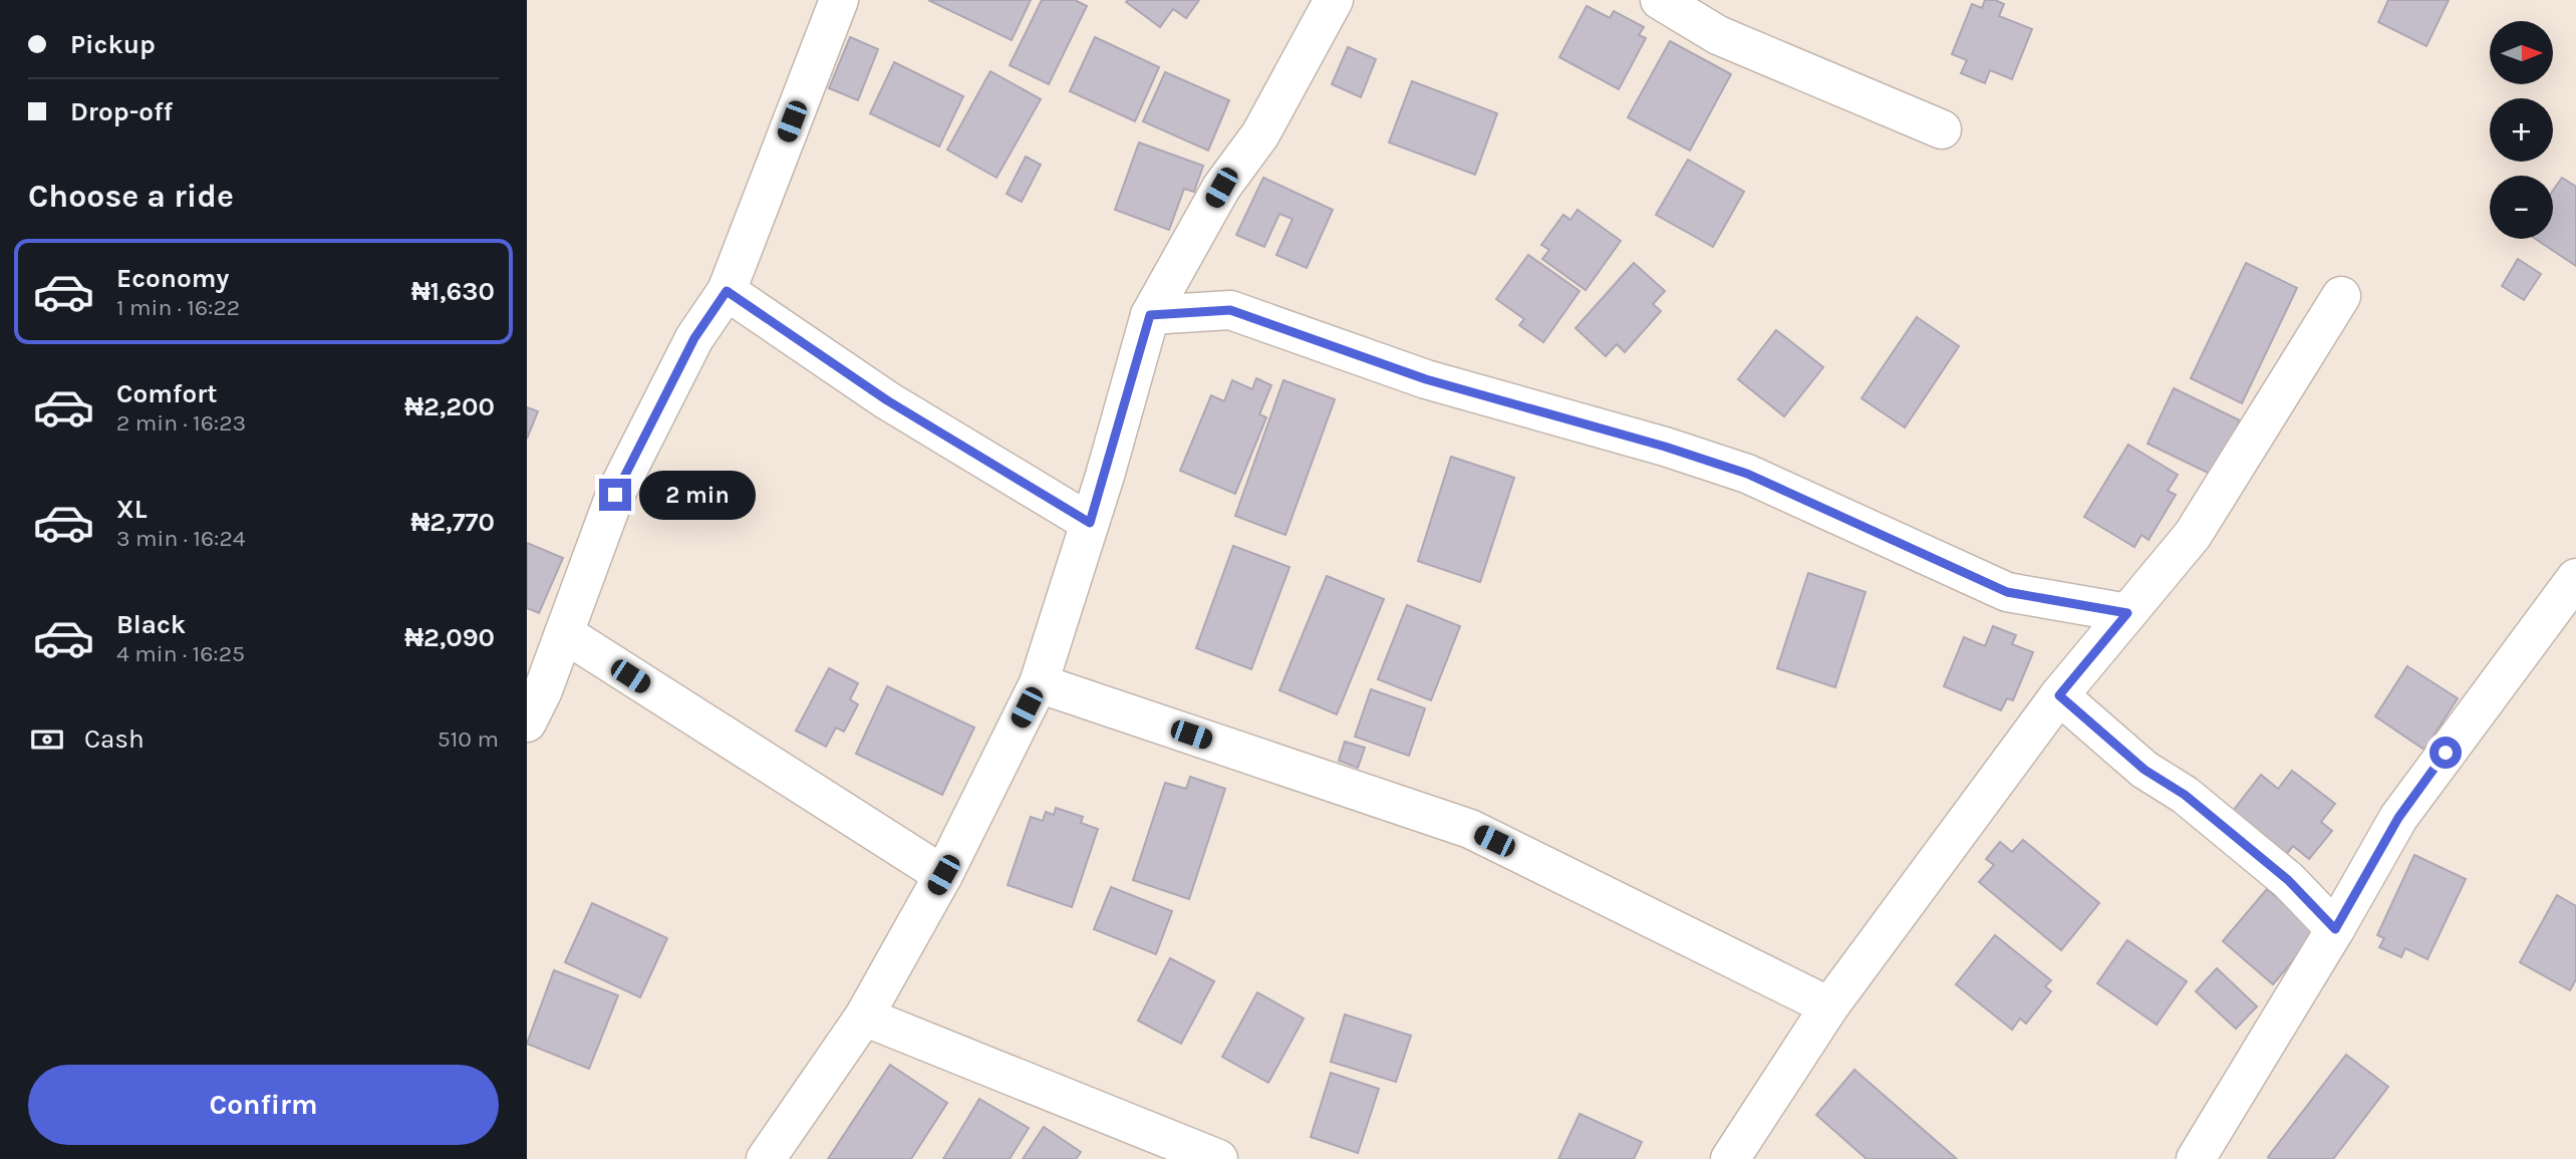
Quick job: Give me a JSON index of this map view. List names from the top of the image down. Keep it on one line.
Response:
{"north":"right","page":{"banner":["Pickup","Drop-off"],"map_buttons":["+","−"],"heading":"Choose a ride","list":[{"name":"Economy","note":"1 min · 16:22","value":"₦1,630"},{"name":"Comfort","note":"2 min · 16:23","value":"₦2,200"},{"name":"XL","note":"3 min · 16:24","value":"₦2,770"},{"name":"Black","note":"4 min · 16:25","value":"₦2,090"}],"bubble":"2 min","pay":["Cash","510 m"],"buttons":"Confirm"}}
